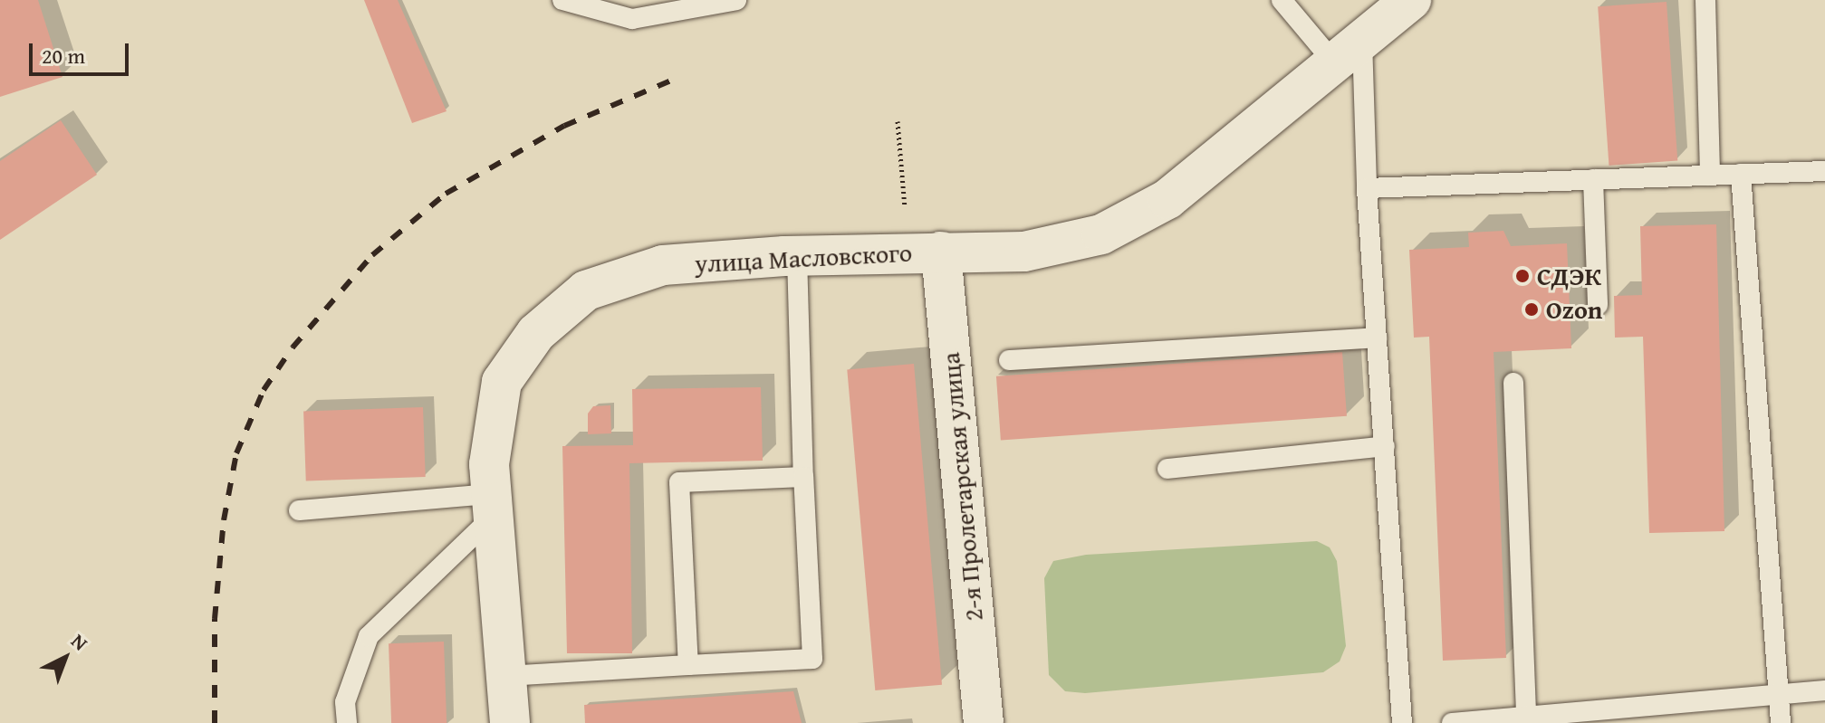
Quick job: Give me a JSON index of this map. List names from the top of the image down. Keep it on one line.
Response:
{"streets":{"street":["улица Масловского","2-я Пролетарская улица"]},"crossings":[["улица Масловского","2-я Пролетарская улица"]],"places":["СДЭК","Ozon"],"scale_bar":"20 m","north":"top right"}
